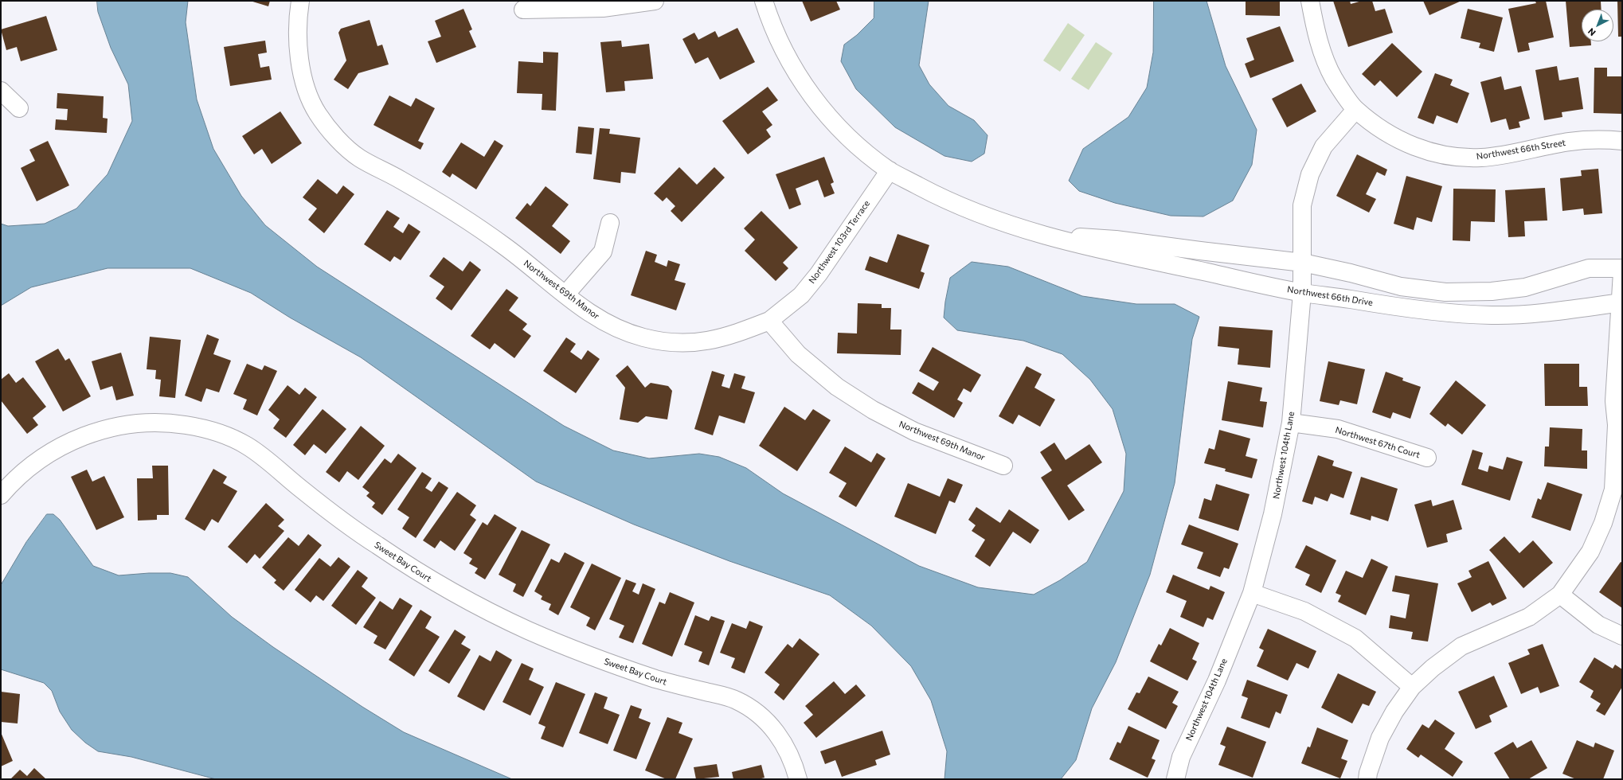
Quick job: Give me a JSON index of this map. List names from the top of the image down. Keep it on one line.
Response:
{"streets":{"street":["Northwest 66th Street","Northwest 103rd Terrace","Northwest 69th Manor","Northwest 66th Drive","Northwest 67th Court","Northwest 104th Lane","Sweet Bay Court"]},"crossings":[["Northwest 66th Street","Northwest 104th Lane"],["Northwest 103rd Terrace","Northwest 69th Manor"],["Northwest 103rd Terrace","Northwest 66th Drive"],["Northwest 66th Drive","Northwest 104th Lane"],["Northwest 67th Court","Northwest 104th Lane"]],"north":"bottom left"}
